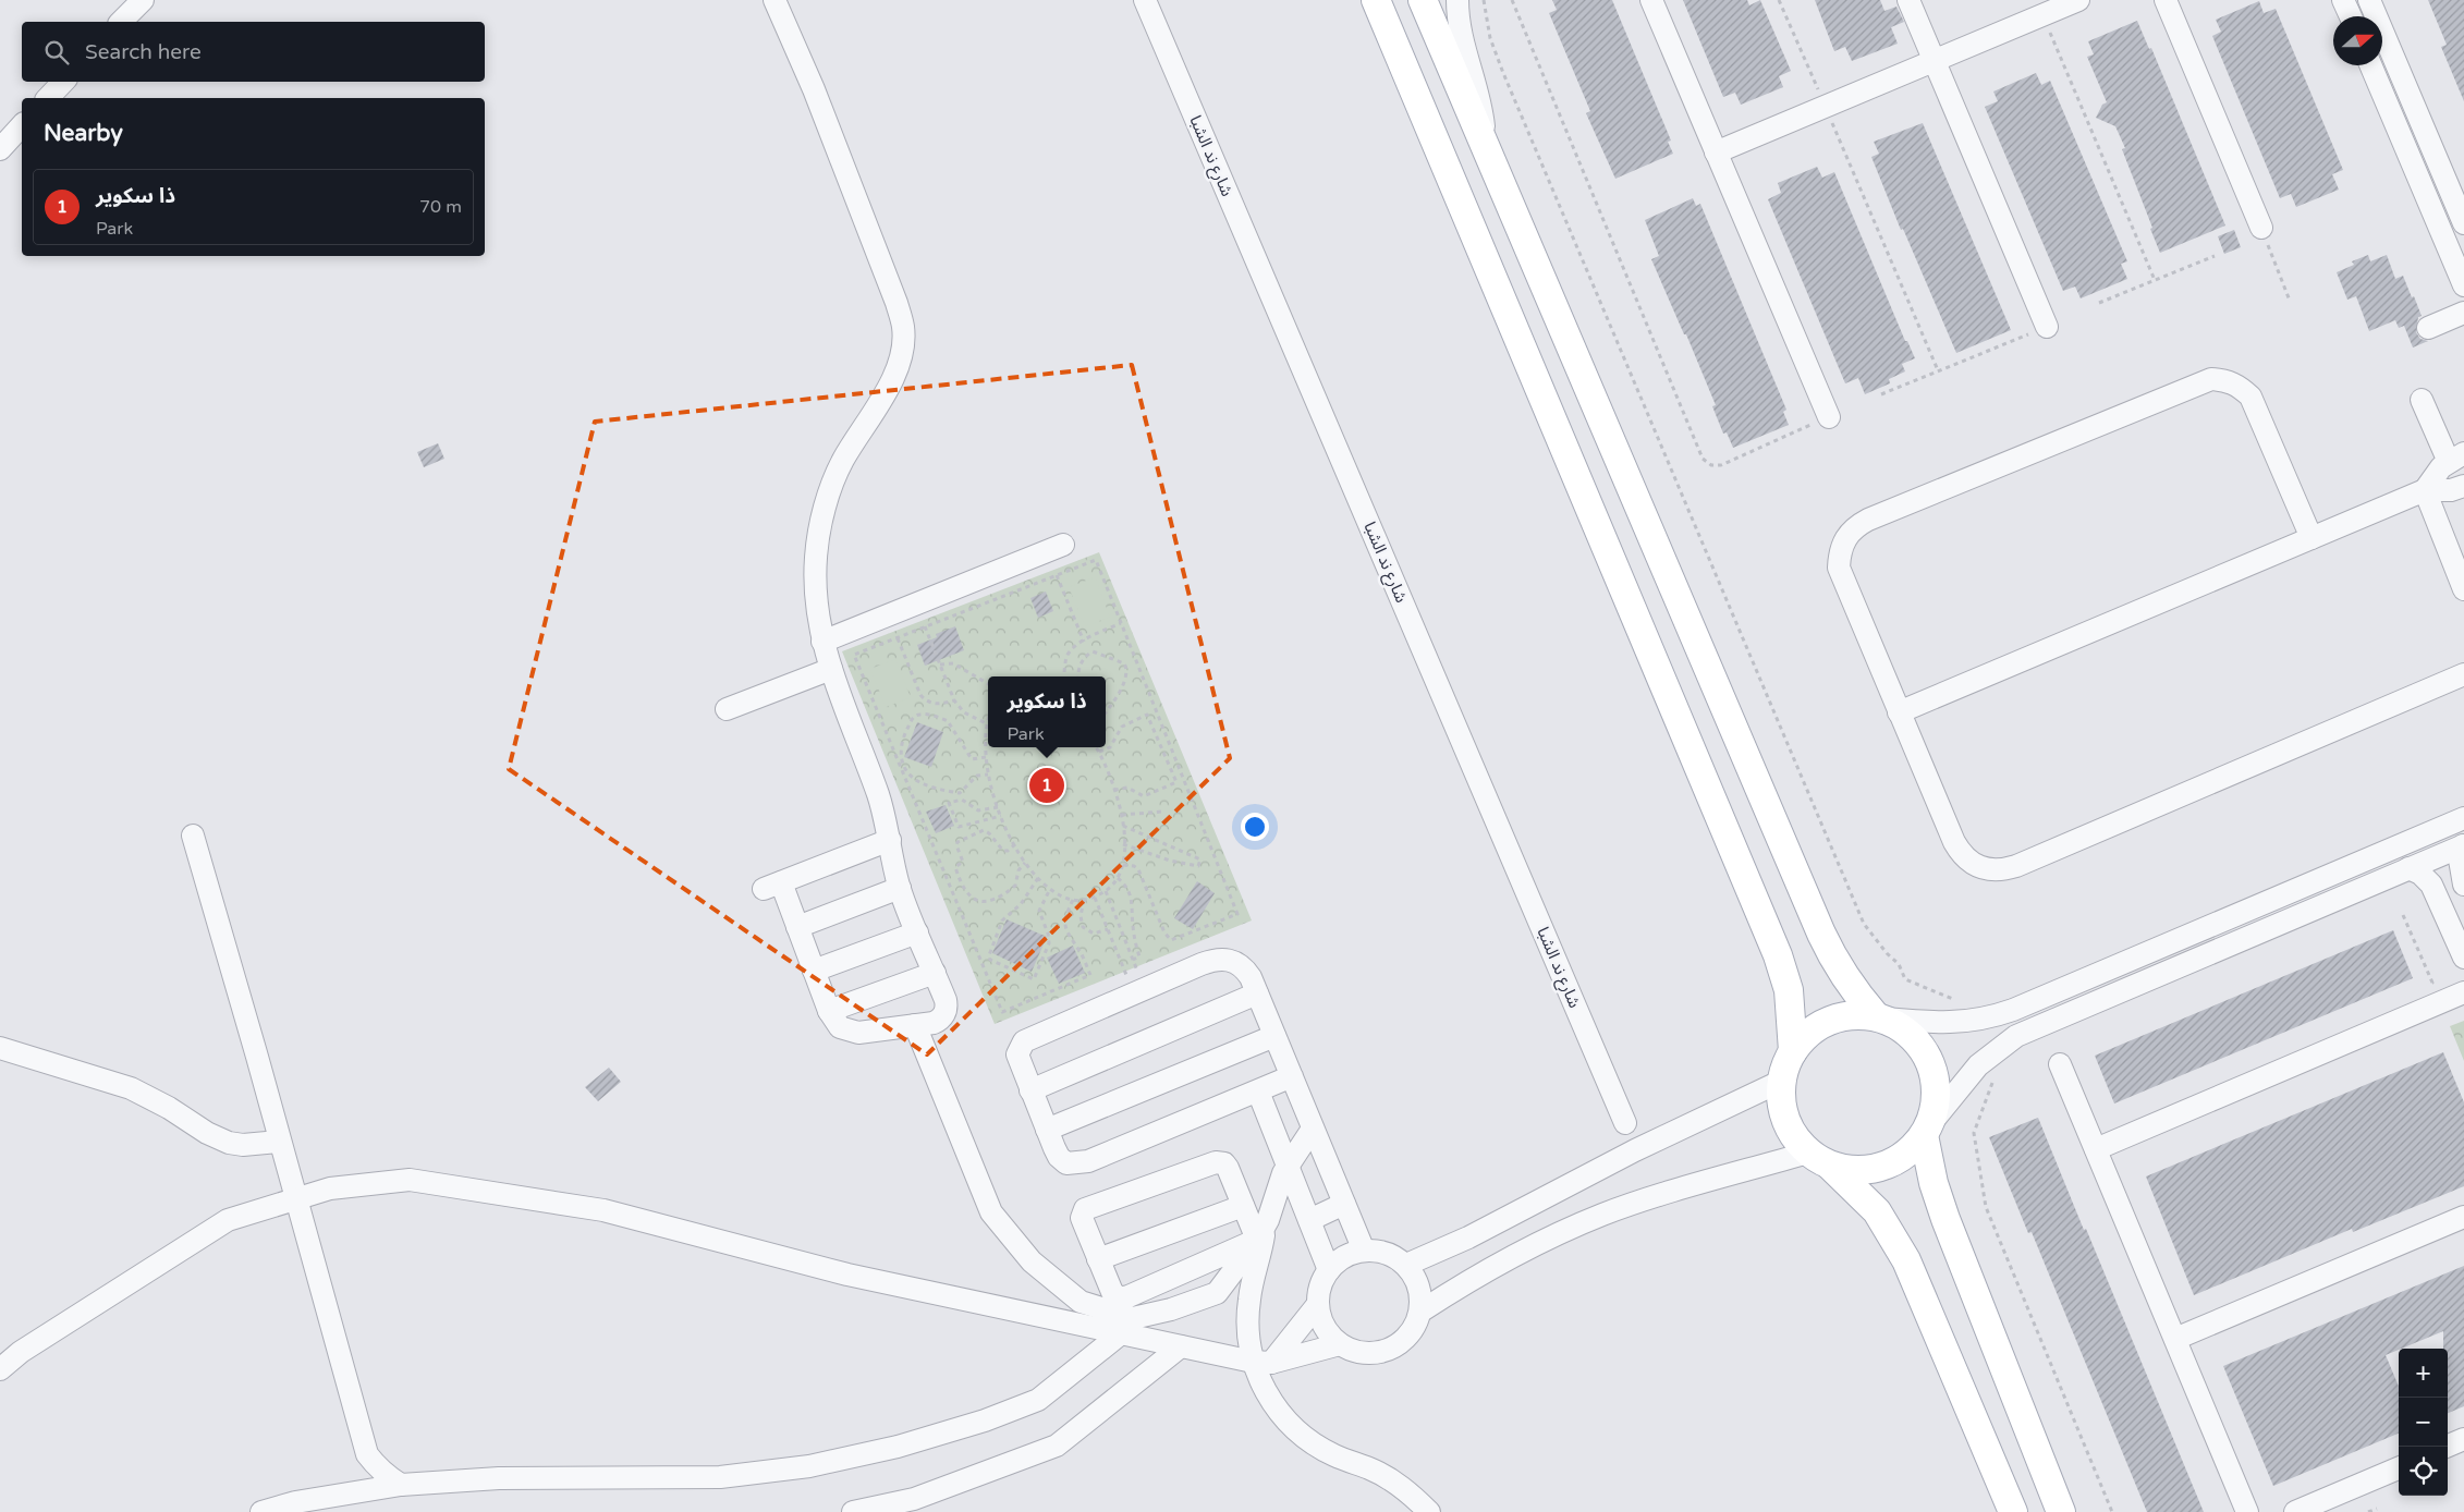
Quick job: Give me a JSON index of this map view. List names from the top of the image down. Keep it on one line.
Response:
{"streets":{"street":["شارع ند الشبا"]},"north":"right","page":{"search":"Search here","heading":"Nearby","list":[{"mark":"1","name":"ذا سكوير","note":"Park","value":"70 m"}],"popup":["ذا سكوير","Park"],"pins":"1","map_buttons":["+","−"]}}
